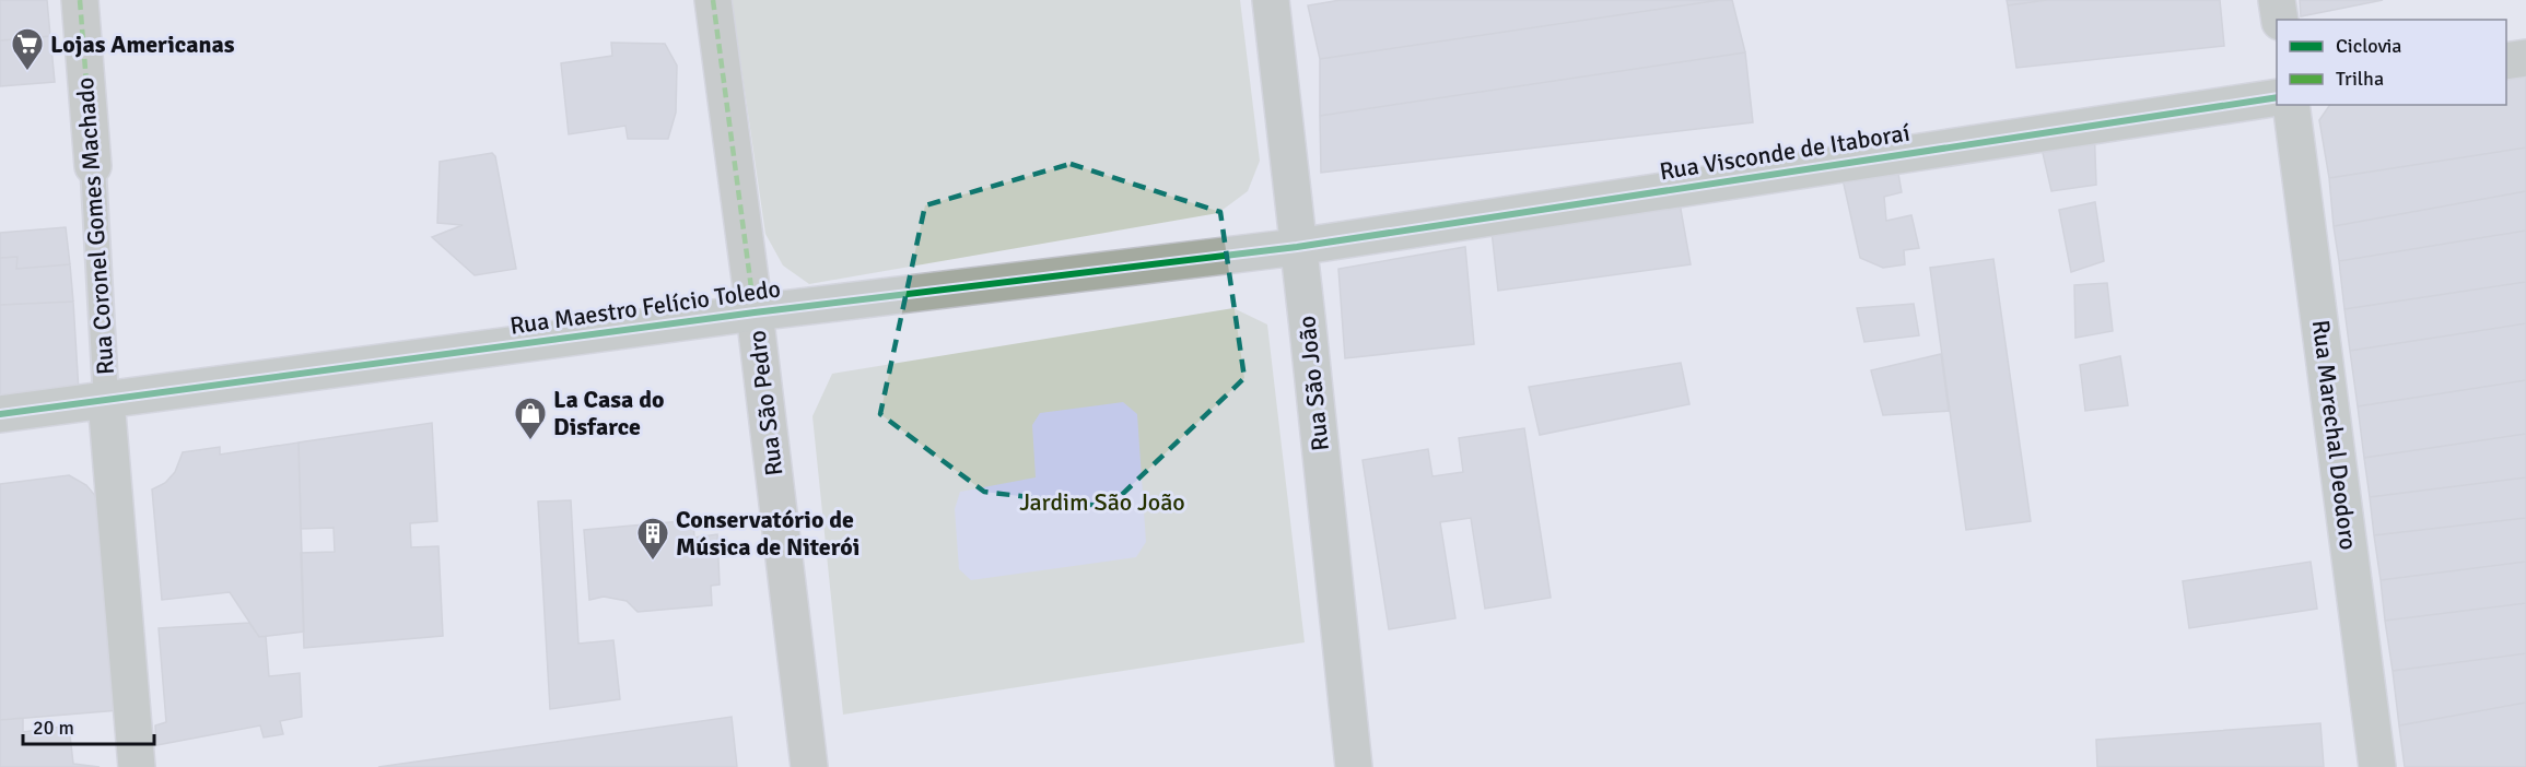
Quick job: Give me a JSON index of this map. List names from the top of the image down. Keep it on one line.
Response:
{"streets":{"street":["Rua Visconde de Itaboraí","Rua Coronel Gomes Machado","Rua Maestro Felício Toledo","Rua São João","Rua São Pedro","Rua Marechal Deodoro"]},"crossings":[["Rua Visconde de Itaboraí","Rua Maestro Felício Toledo"],["Rua Visconde de Itaboraí","Rua São João"],["Rua Coronel Gomes Machado","Rua Maestro Felício Toledo"],["Rua Maestro Felício Toledo","Rua São João"],["Rua Maestro Felício Toledo","Rua São Pedro"]],"parks":["Jardim São João"],"places":{"supermarket":["Lojas Americanas"],"shop":["La Casa do Disfarce"],"building":["Conservatório de Música de Niterói"]},"legend":["Ciclovia","Trilha"],"scale_bar":"20 m"}
